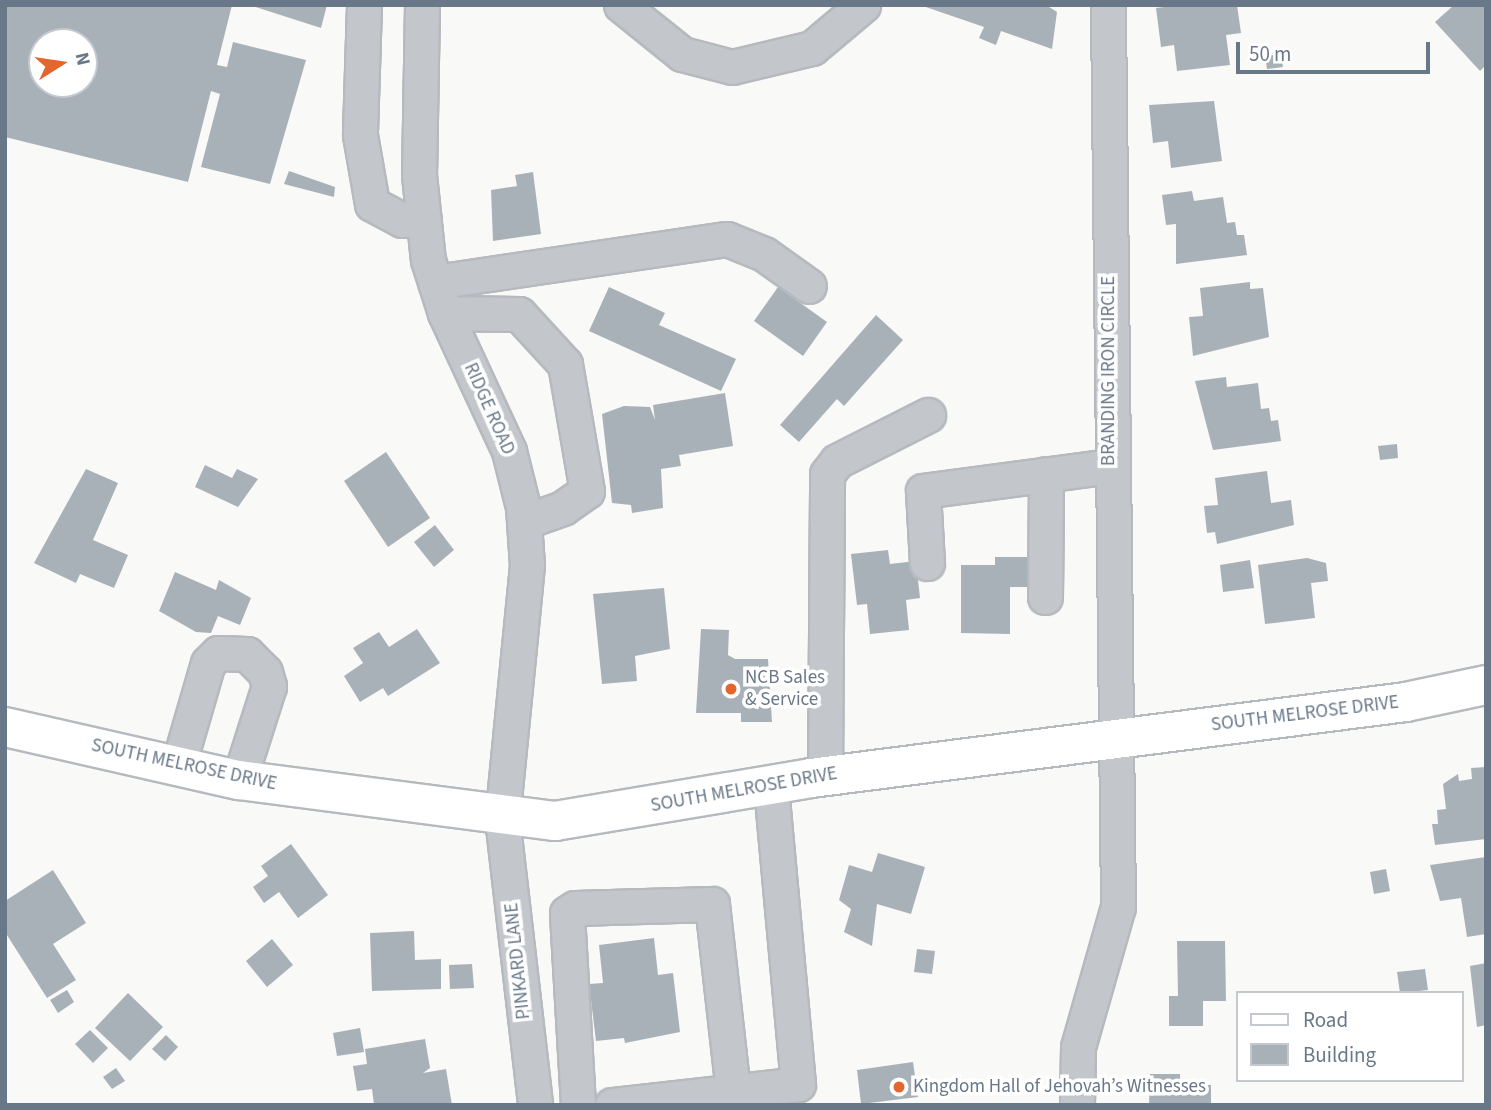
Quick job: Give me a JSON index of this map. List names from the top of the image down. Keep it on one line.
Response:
{"streets":{"main road":["SOUTH MELROSE DRIVE"],"street":["BRANDING IRON CIRCLE","RIDGE ROAD","PINKARD LANE"]},"crossings":[["BRANDING IRON CIRCLE","SOUTH MELROSE DRIVE"],["RIDGE ROAD","SOUTH MELROSE DRIVE"],["RIDGE ROAD","PINKARD LANE"],["SOUTH MELROSE DRIVE","PINKARD LANE"]],"places":["NCB Sales & Service","Kingdom Hall of Jehovah’s Witnesses"],"legend":["Road","Building"],"scale_bar":"50 m","north":"right"}
